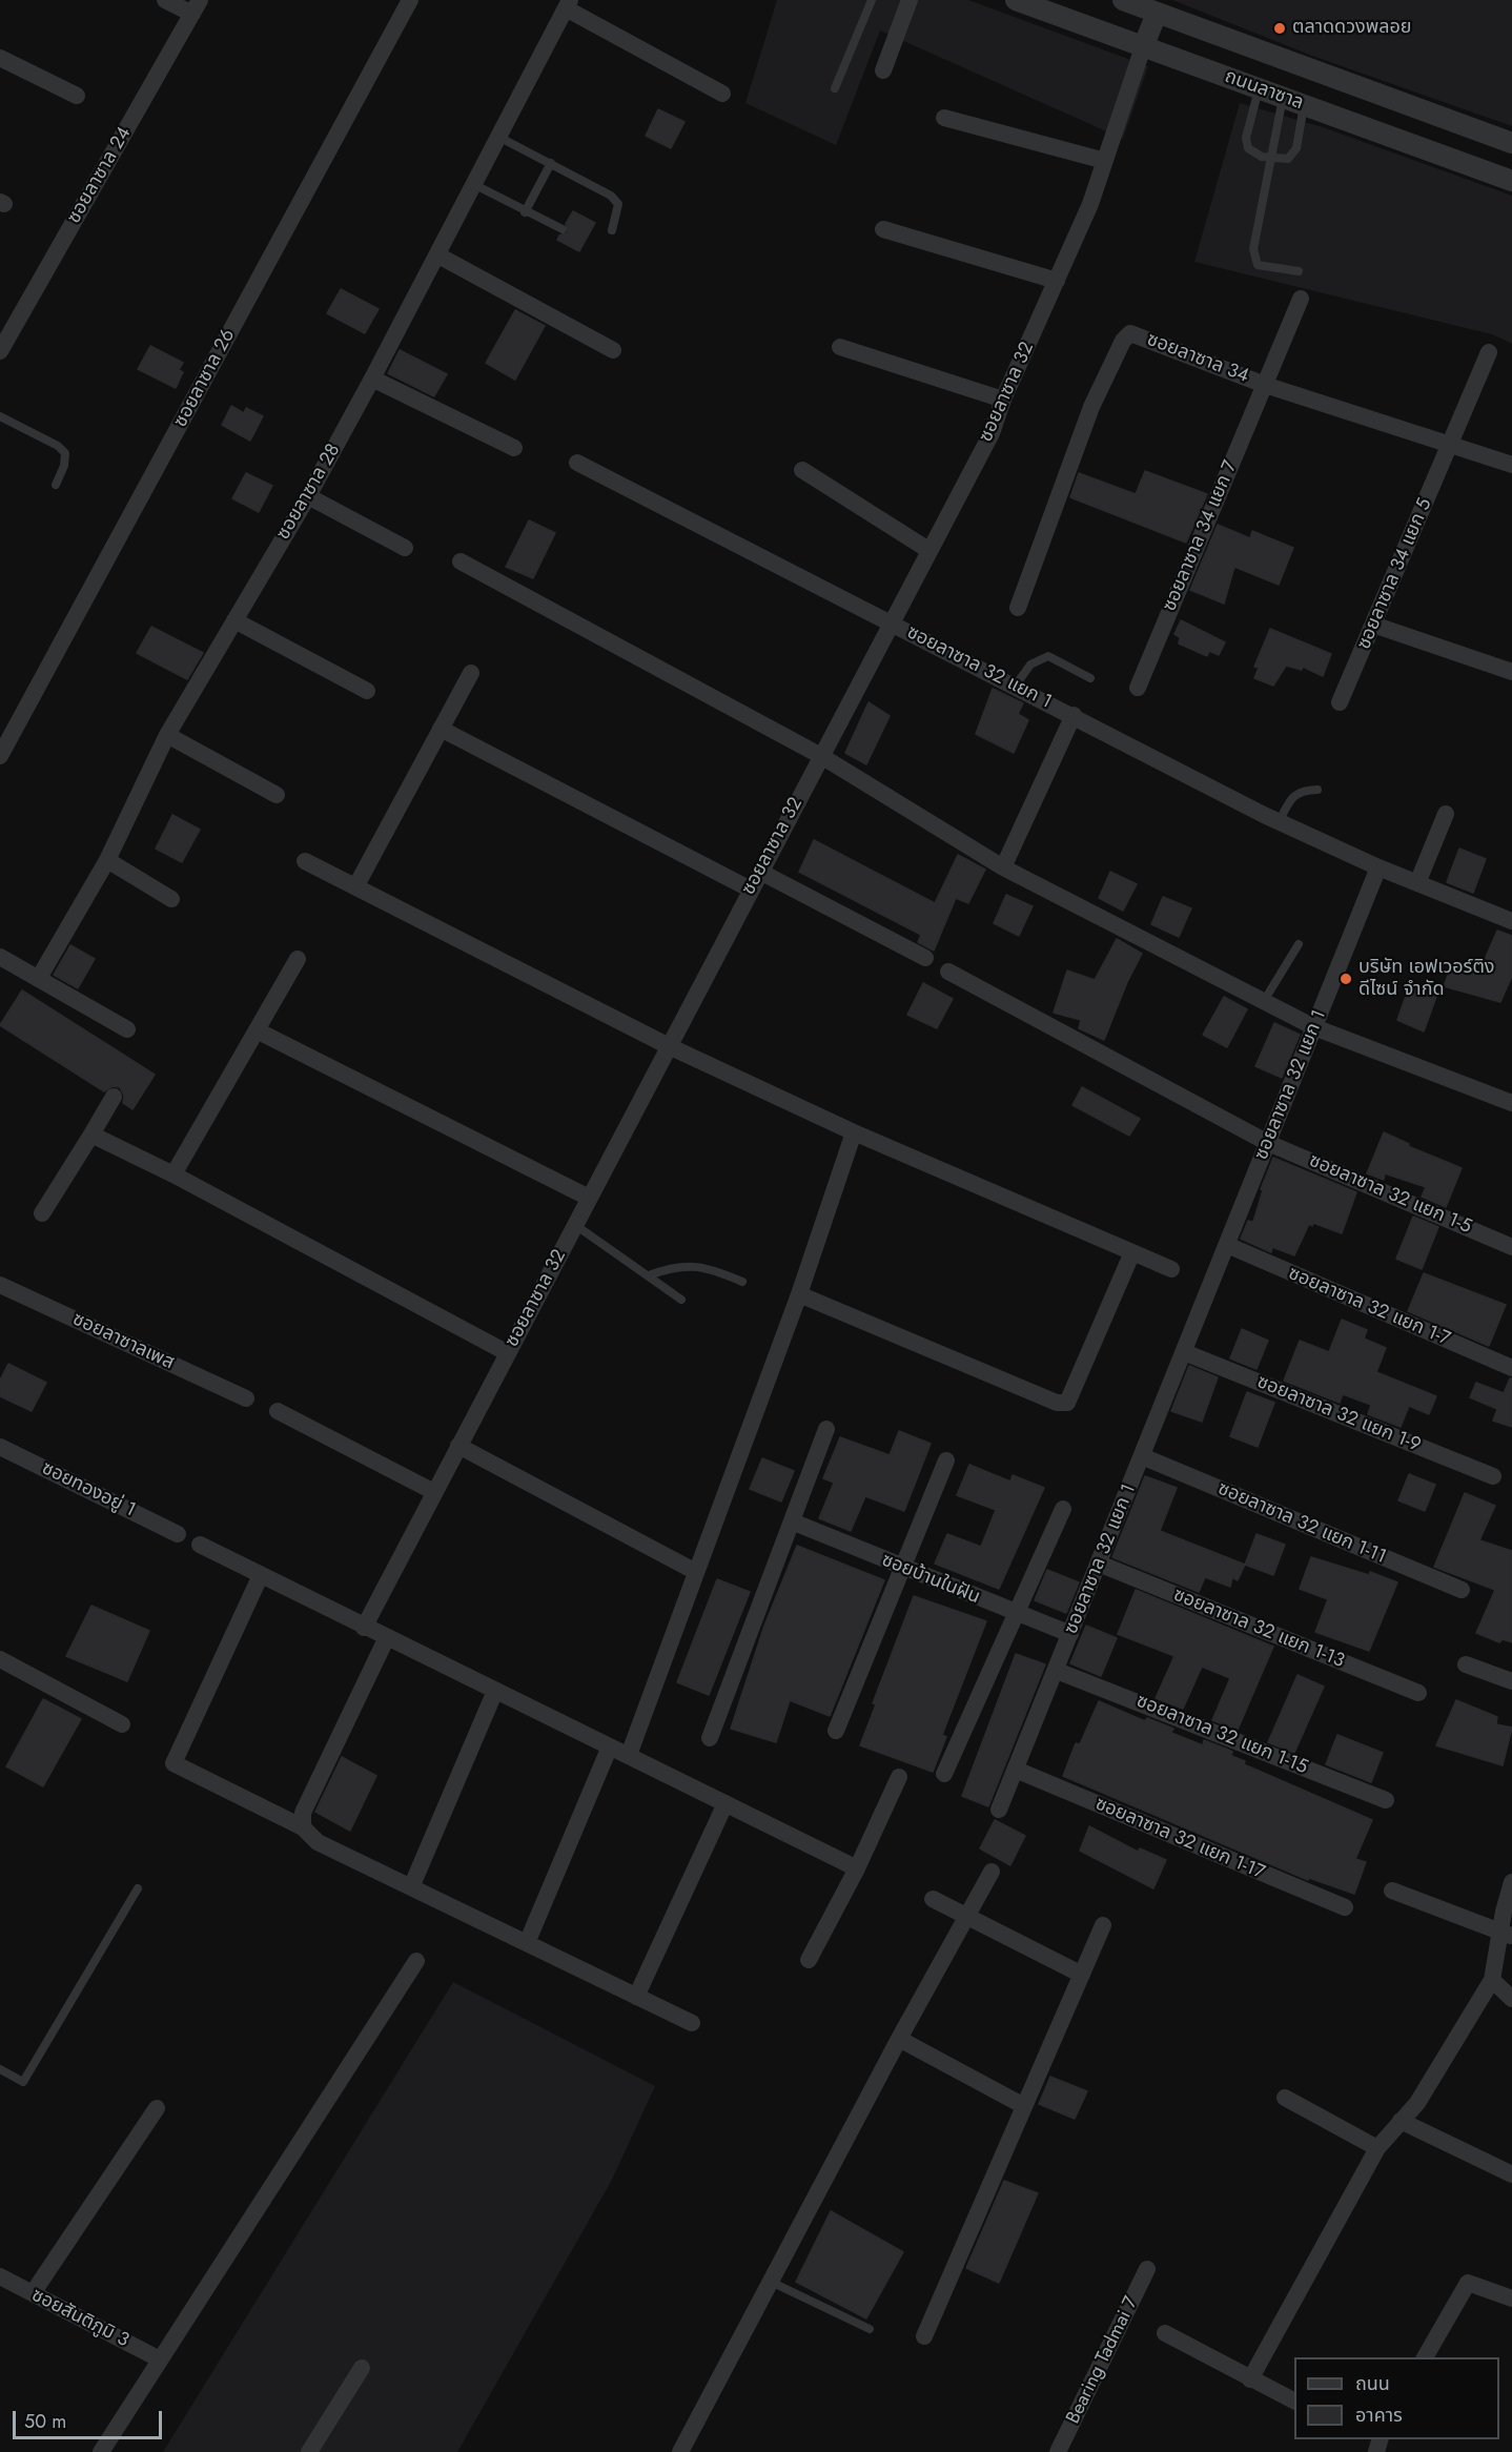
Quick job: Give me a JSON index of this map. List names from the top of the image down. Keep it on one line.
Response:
{"streets":{"street":["ถนนลาซาล","ซอยลาซาล 24","ซอยลาซาล 34","ซอยลาซาล 26","ซอยลาซาล 32","ซอยลาซาล 28","ซอยลาซาล 34 แยก 7","ซอยลาซาล 34 แยก 5","ซอยลาซาล 32 แยก 1","ซอยลาซาล 32 แยก 1-5","ซอยลาซาล 32 แยก 1-7","ซอยลาซาลเพส","ซอยลาซาล 32 แยก 1-9","ซอยทองอยู่ 1","ซอยลาซาล 32 แยก 1-11","ซอยบ้านในฝัน","ซอยลาซาล 32 แยก 1-13","ซอยลาซาล 32 แยก 1-15","ซอยลาซาล 32 แยก 1-17","ซอยสันติภูมิ 3","Bearing Tadmai 7"]},"crossings":[["ถนนลาซาล","ซอยลาซาล 32"],["ซอยลาซาล 34","ซอยลาซาล 34 แยก 7"],["ซอยลาซาล 34","ซอยลาซาล 34 แยก 5"],["ซอยลาซาล 32","ซอยลาซาล 32 แยก 1"],["ซอยลาซาล 32 แยก 1","ซอยลาซาล 32 แยก 1-5"],["ซอยลาซาล 32 แยก 1","ซอยลาซาล 32 แยก 1-7"],["ซอยลาซาล 32 แยก 1","ซอยลาซาล 32 แยก 1-9"],["ซอยลาซาล 32 แยก 1","ซอยลาซาล 32 แยก 1-11"],["ซอยลาซาล 32 แยก 1","ซอยบ้านในฝัน"],["ซอยลาซาล 32 แยก 1","ซอยลาซาล 32 แยก 1-13"],["ซอยลาซาล 32 แยก 1","ซอยลาซาล 32 แยก 1-15"],["ซอยลาซาล 32 แยก 1","ซอยลาซาล 32 แยก 1-17"]],"places":["ตลาดดวงพลอย","บริษัท เอฟเวอร์ติง ดีไซน์ จำกัด"],"legend":["ถนน","อาคาร"],"scale_bar":"50 m"}
